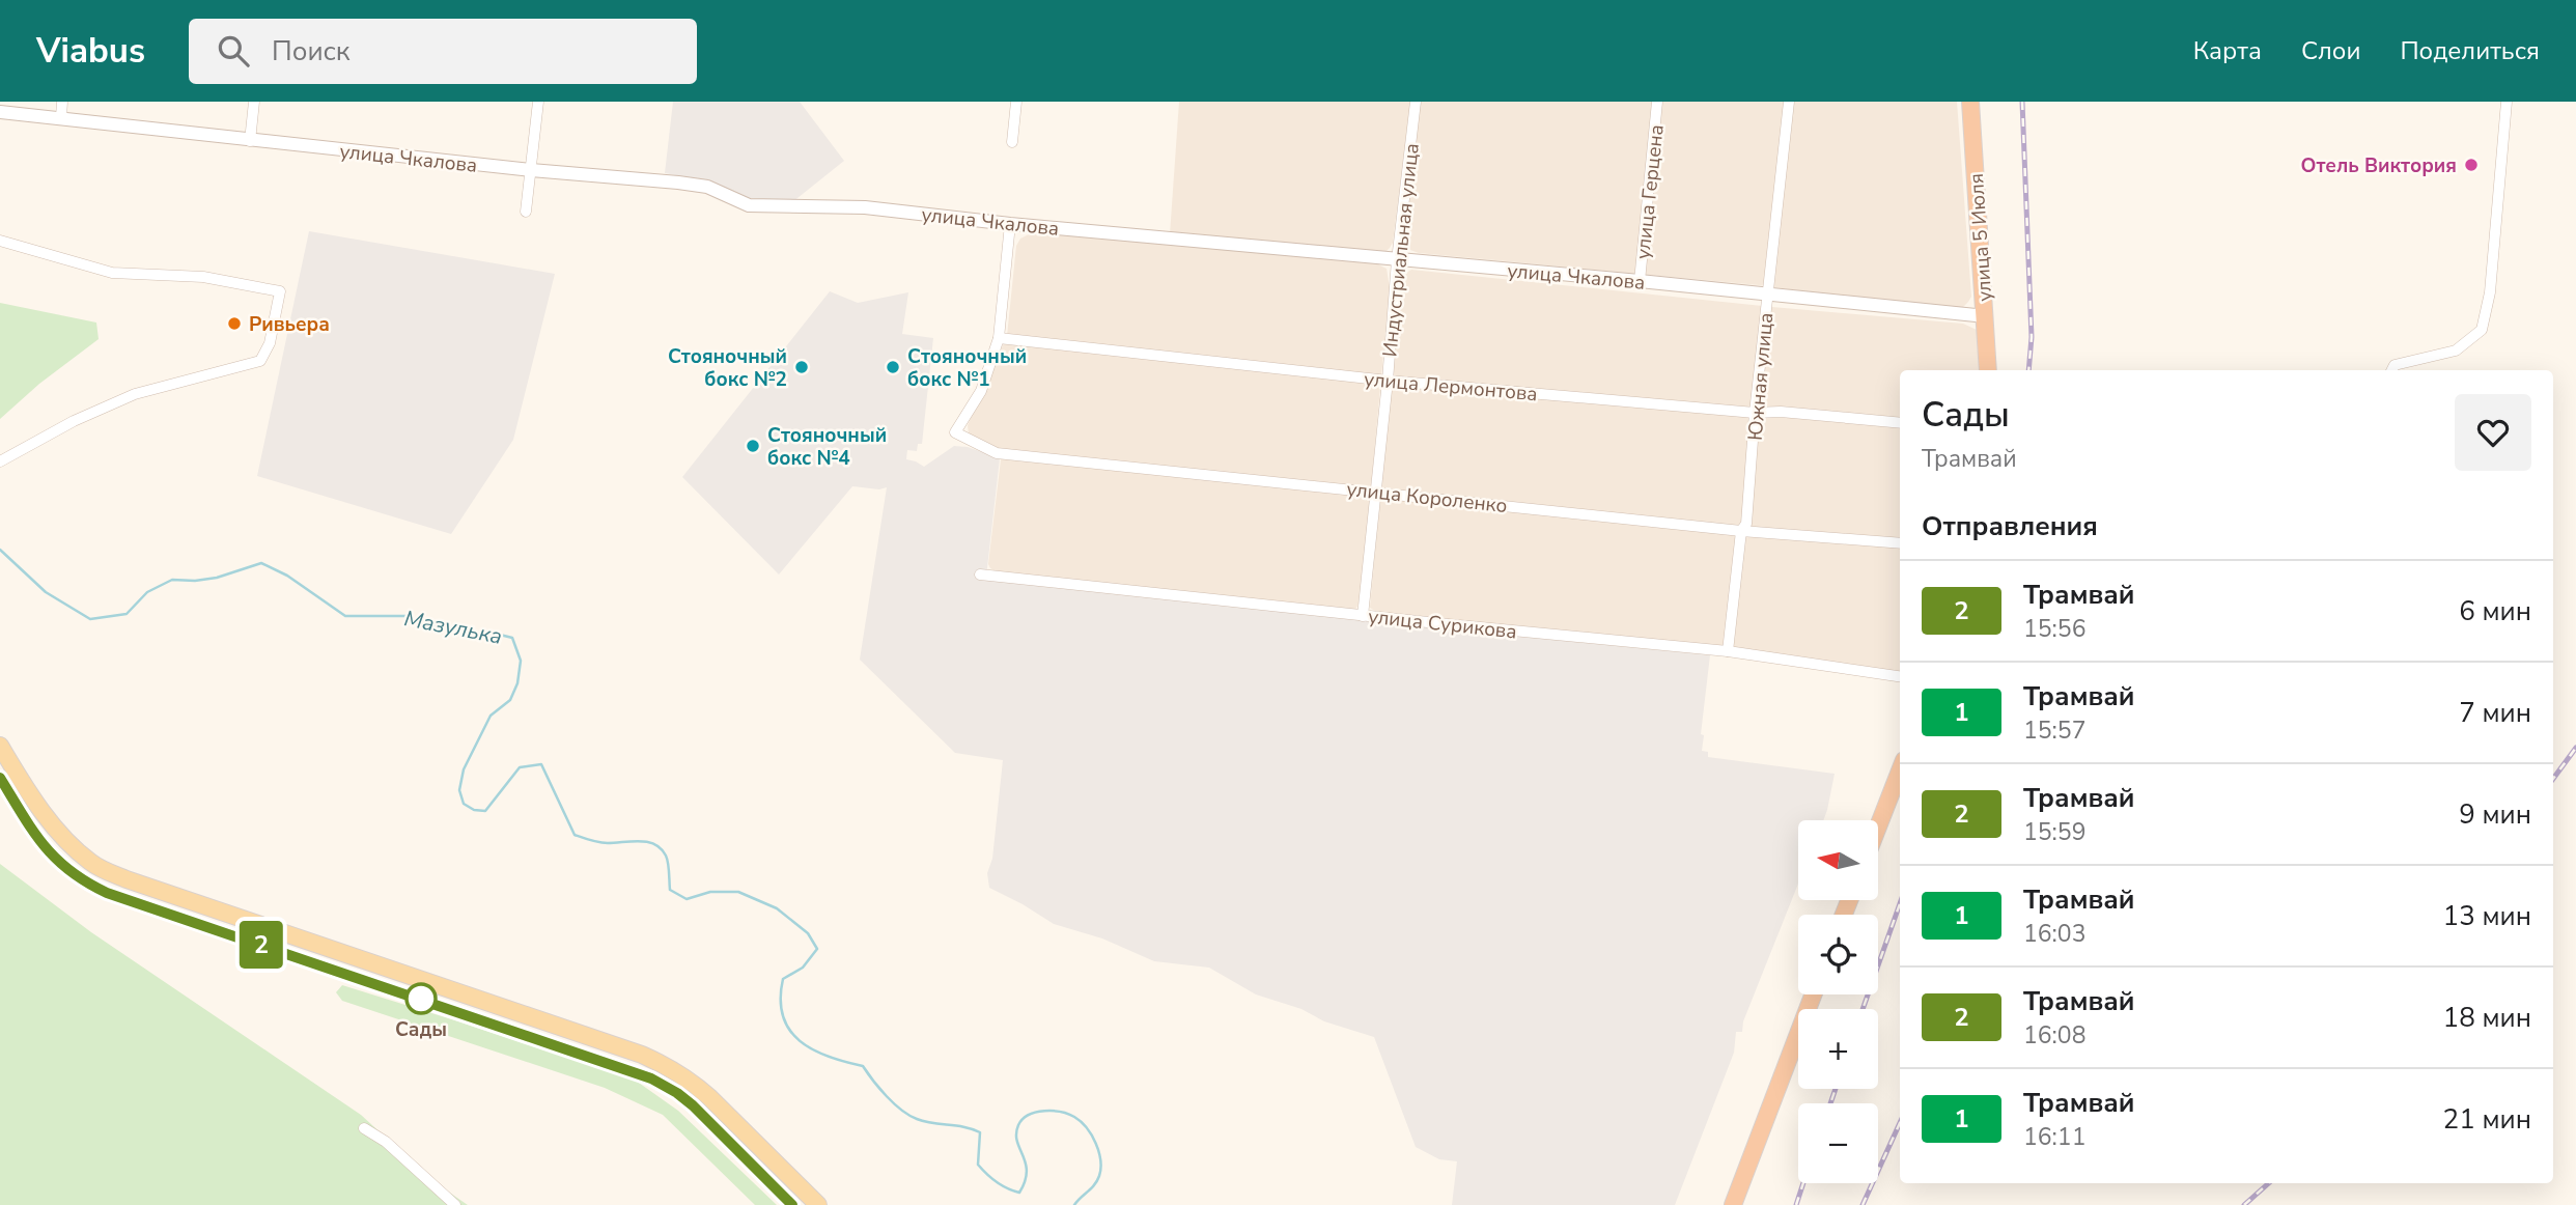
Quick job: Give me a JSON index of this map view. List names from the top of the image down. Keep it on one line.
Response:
{"streets":{"highway":["улица 5 Июля"],"street":["улица Чкалова","улица Герцена","Индустриальная улица","Южная улица","улица Лермонтова","улица Короленко","улица Сурикова"]},"crossings":[["улица Чкалова","улица Герцена"],["улица Чкалова","улица 5 Июля"],["улица Чкалова","Индустриальная улица"],["улица Чкалова","Южная улица"],["Индустриальная улица","улица Лермонтова"],["Индустриальная улица","улица Короленко"],["Индустриальная улица","улица Сурикова"],["Южная улица","улица Лермонтова"],["Южная улица","улица Короленко"],["Южная улица","улица Сурикова"],["улица Лермонтова","улица Короленко"]],"water":["Мазулька"],"places":["Отель Виктория","Ривьера","Стояночный бокс №2","Стояночный бокс №1","Стояночный бокс №4","Сады"],"lines":["tram line 2"],"north":"left","page":{"header":"Viabus","search":"Поиск","nav":["Карта","Слои","Поделиться"],"on_map":"2","heading":[["Сады","Трамвай"],"Отправления"],"list":[{"mark":"2","name":"Трамвай","note":"15:56","value":"6 мин"},{"mark":"1","name":"Трамвай","note":"15:57","value":"7 мин"},{"mark":"2","name":"Трамвай","note":"15:59","value":"9 мин"},{"mark":"1","name":"Трамвай","note":"16:03","value":"13 мин"},{"mark":"2","name":"Трамвай","note":"16:08","value":"18 мин"},{"mark":"1","name":"Трамвай","note":"16:11","value":"21 мин"}],"map_buttons":["+","−"]}}
